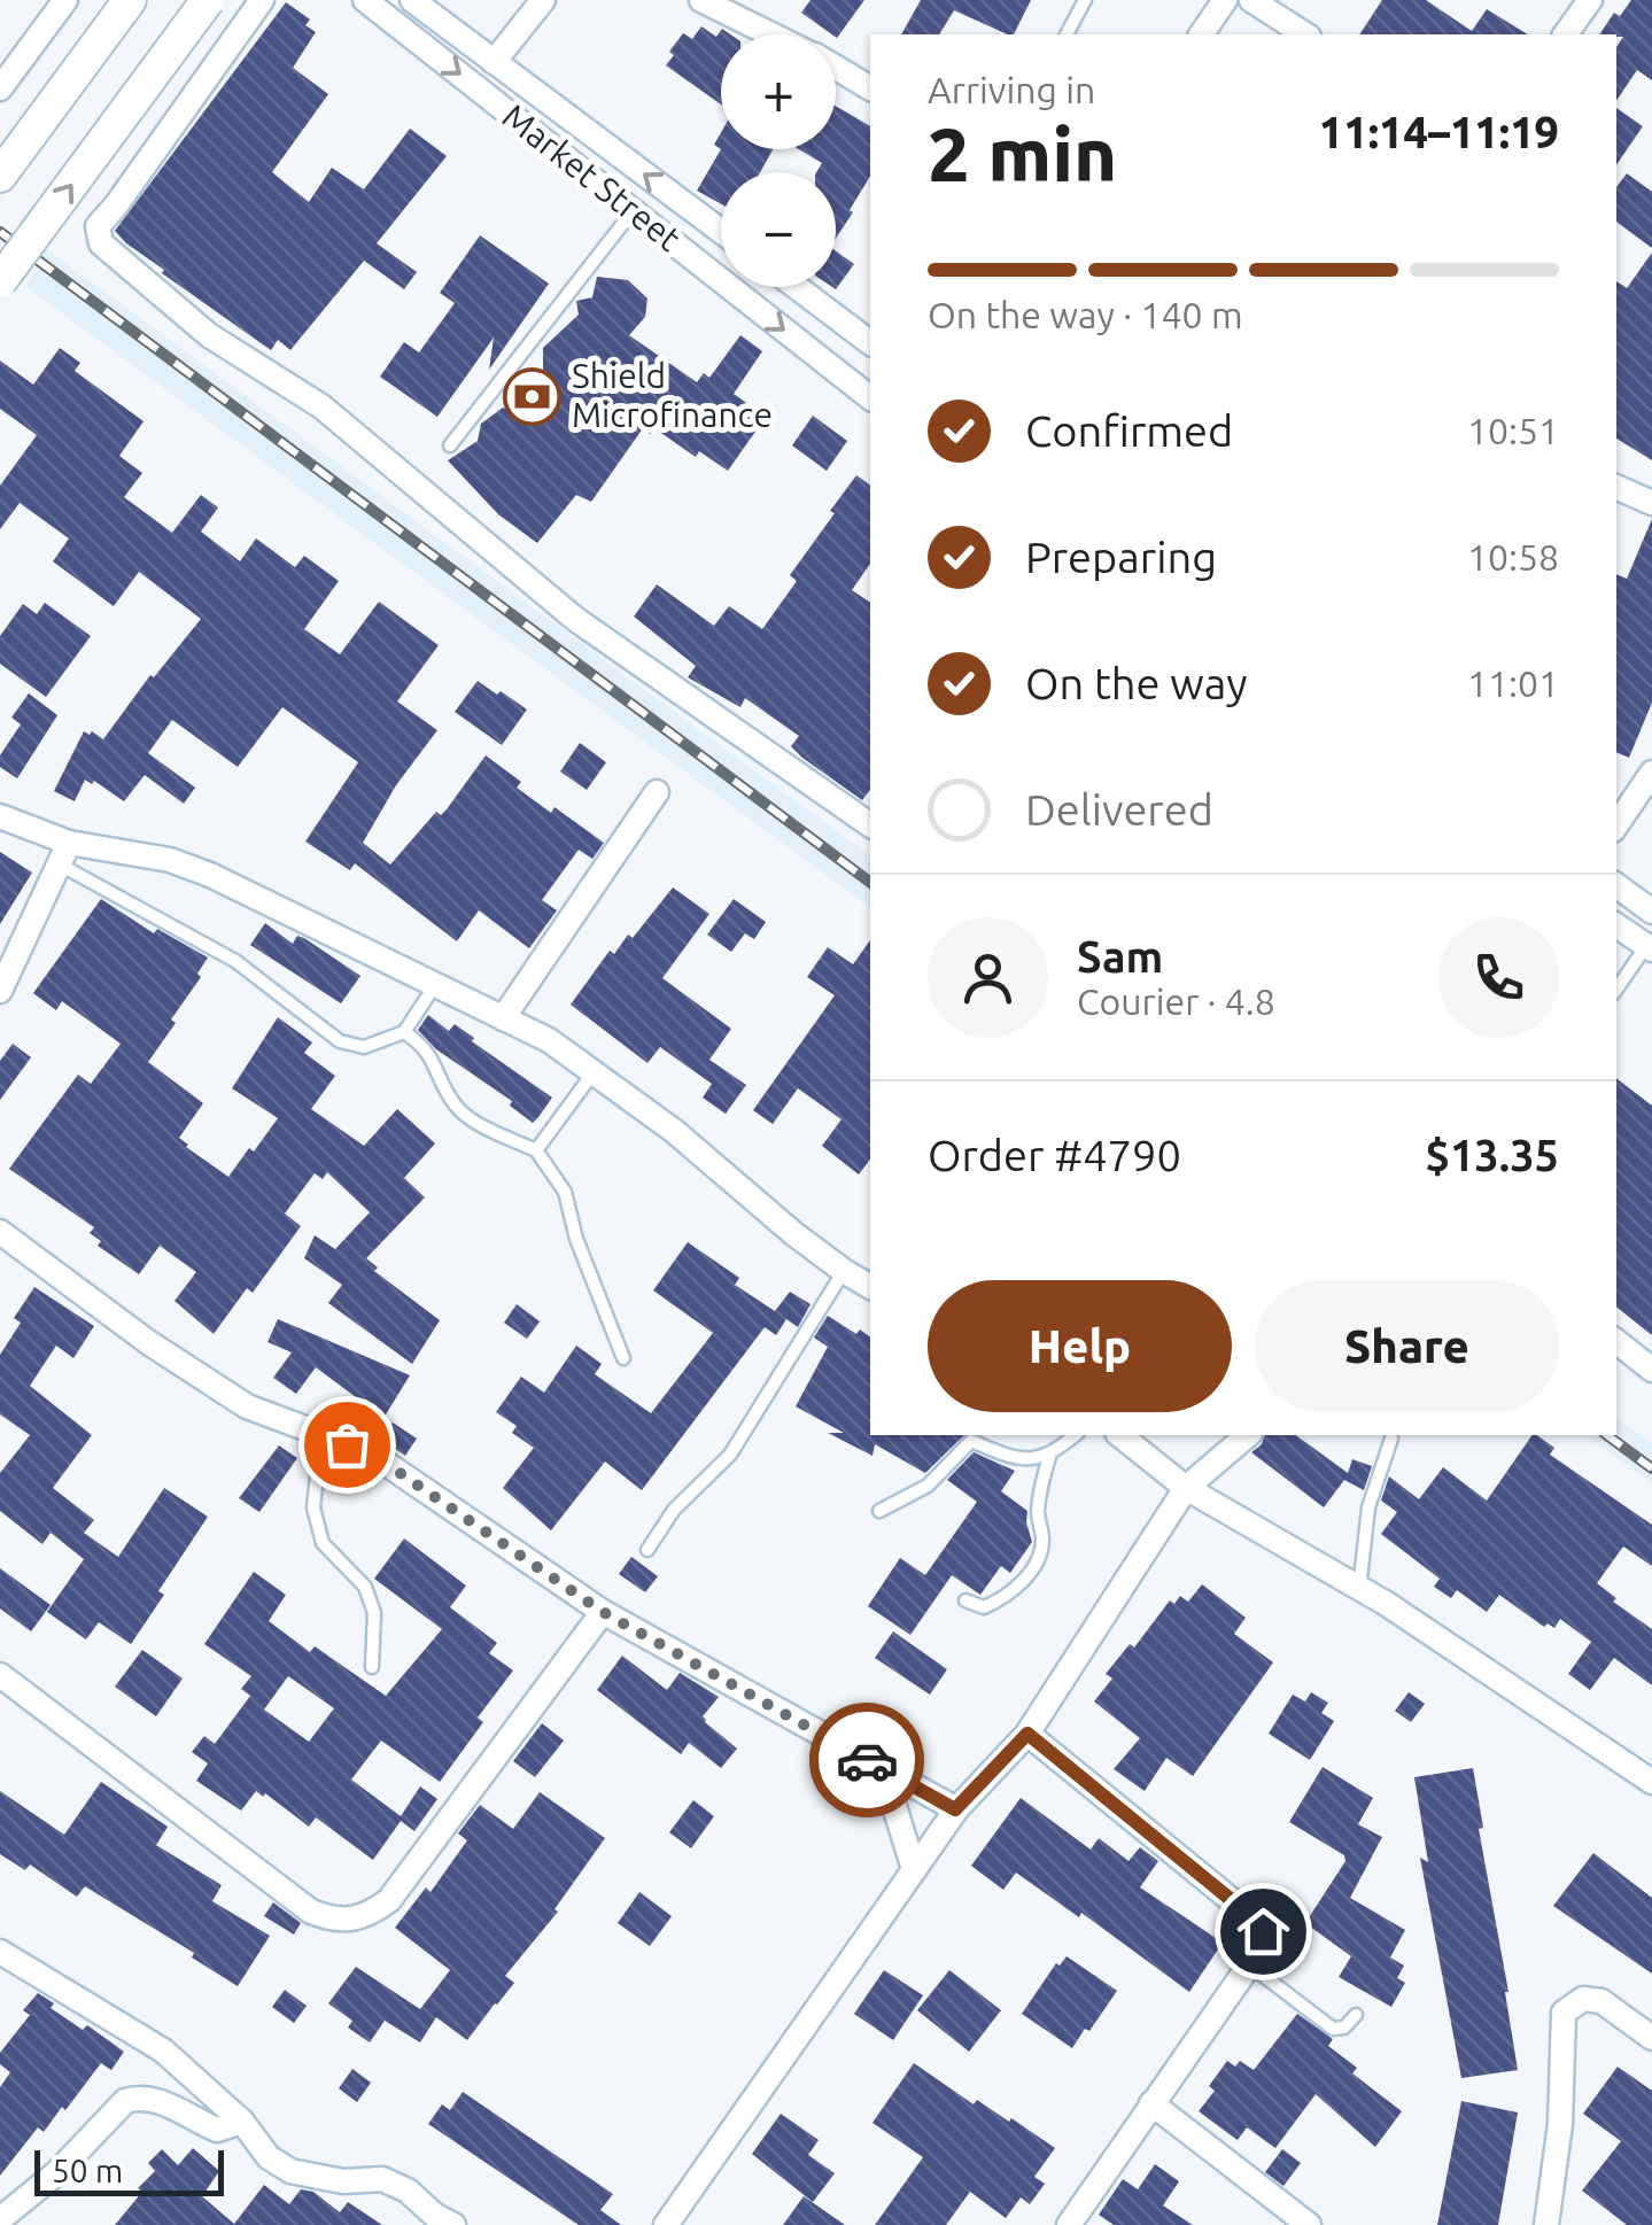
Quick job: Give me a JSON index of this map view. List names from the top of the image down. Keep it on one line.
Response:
{"streets":{"street":["Market Street"]},"places":{"bank":["Shield Microfinance"]},"scale_bar":"50 m","page":{"map_buttons":["+","−"],"heading":["2 min","Arriving in","11:14–11:19"],"panel":["Sam","Courier · 4.8","Order #4790","$13.35"],"bar":"On the way · 140 m","list":[["Confirmed","10:51"],["Preparing","10:58"],["On the way","11:01"],"Delivered"],"buttons":["Help","Share"],"scale":"50 m"}}
